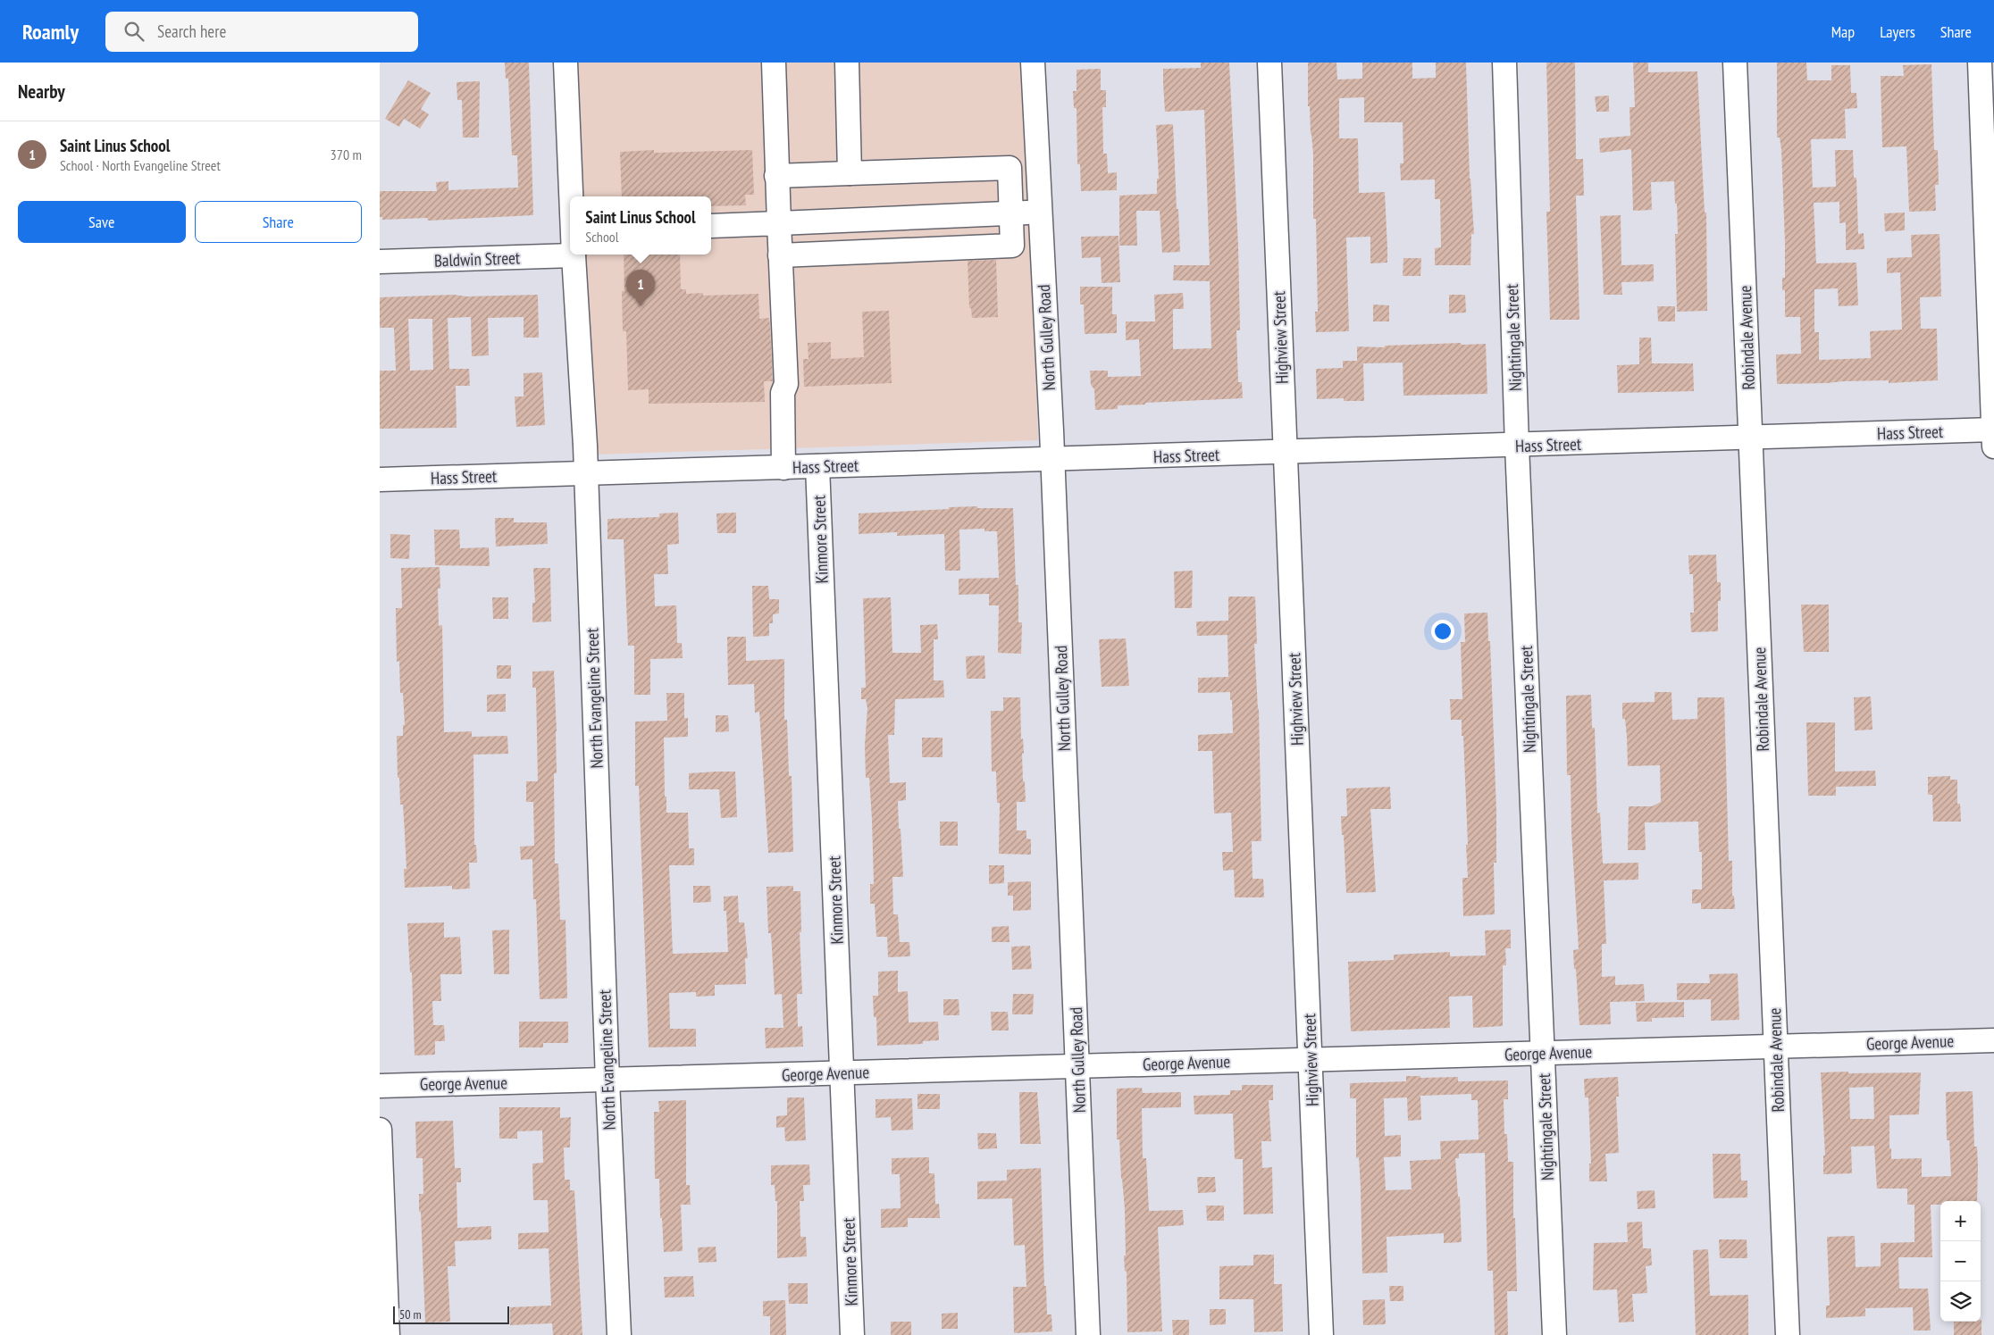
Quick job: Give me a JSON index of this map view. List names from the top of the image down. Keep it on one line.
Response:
{"streets":{"street":["Baldwin Street","North Gulley Road","Highview Street","Nightingale Street","Robindale Avenue","Hass Street","Kinmore Street","North Evangeline Street","George Avenue"]},"crossings":[["Baldwin Street","North Evangeline Street"],["North Gulley Road","Hass Street"],["North Gulley Road","George Avenue"],["Highview Street","Hass Street"],["Highview Street","George Avenue"],["Nightingale Street","Hass Street"],["Nightingale Street","George Avenue"],["Robindale Avenue","Hass Street"],["Robindale Avenue","George Avenue"],["Hass Street","Kinmore Street"],["Hass Street","North Evangeline Street"],["Kinmore Street","George Avenue"],["North Evangeline Street","George Avenue"]],"scale_bar":"50 m","page":{"header":"Roamly","search":"Search here","nav":["Map","Layers","Share"],"heading":"Nearby","list":[{"mark":"1","name":"Saint Linus School","note":"School · North Evangeline Street","value":"370 m"}],"buttons":["Save","Share"],"popup":["Saint Linus School","School"],"pins":"1","map_buttons":["+","−"],"scale":"50 m"}}
